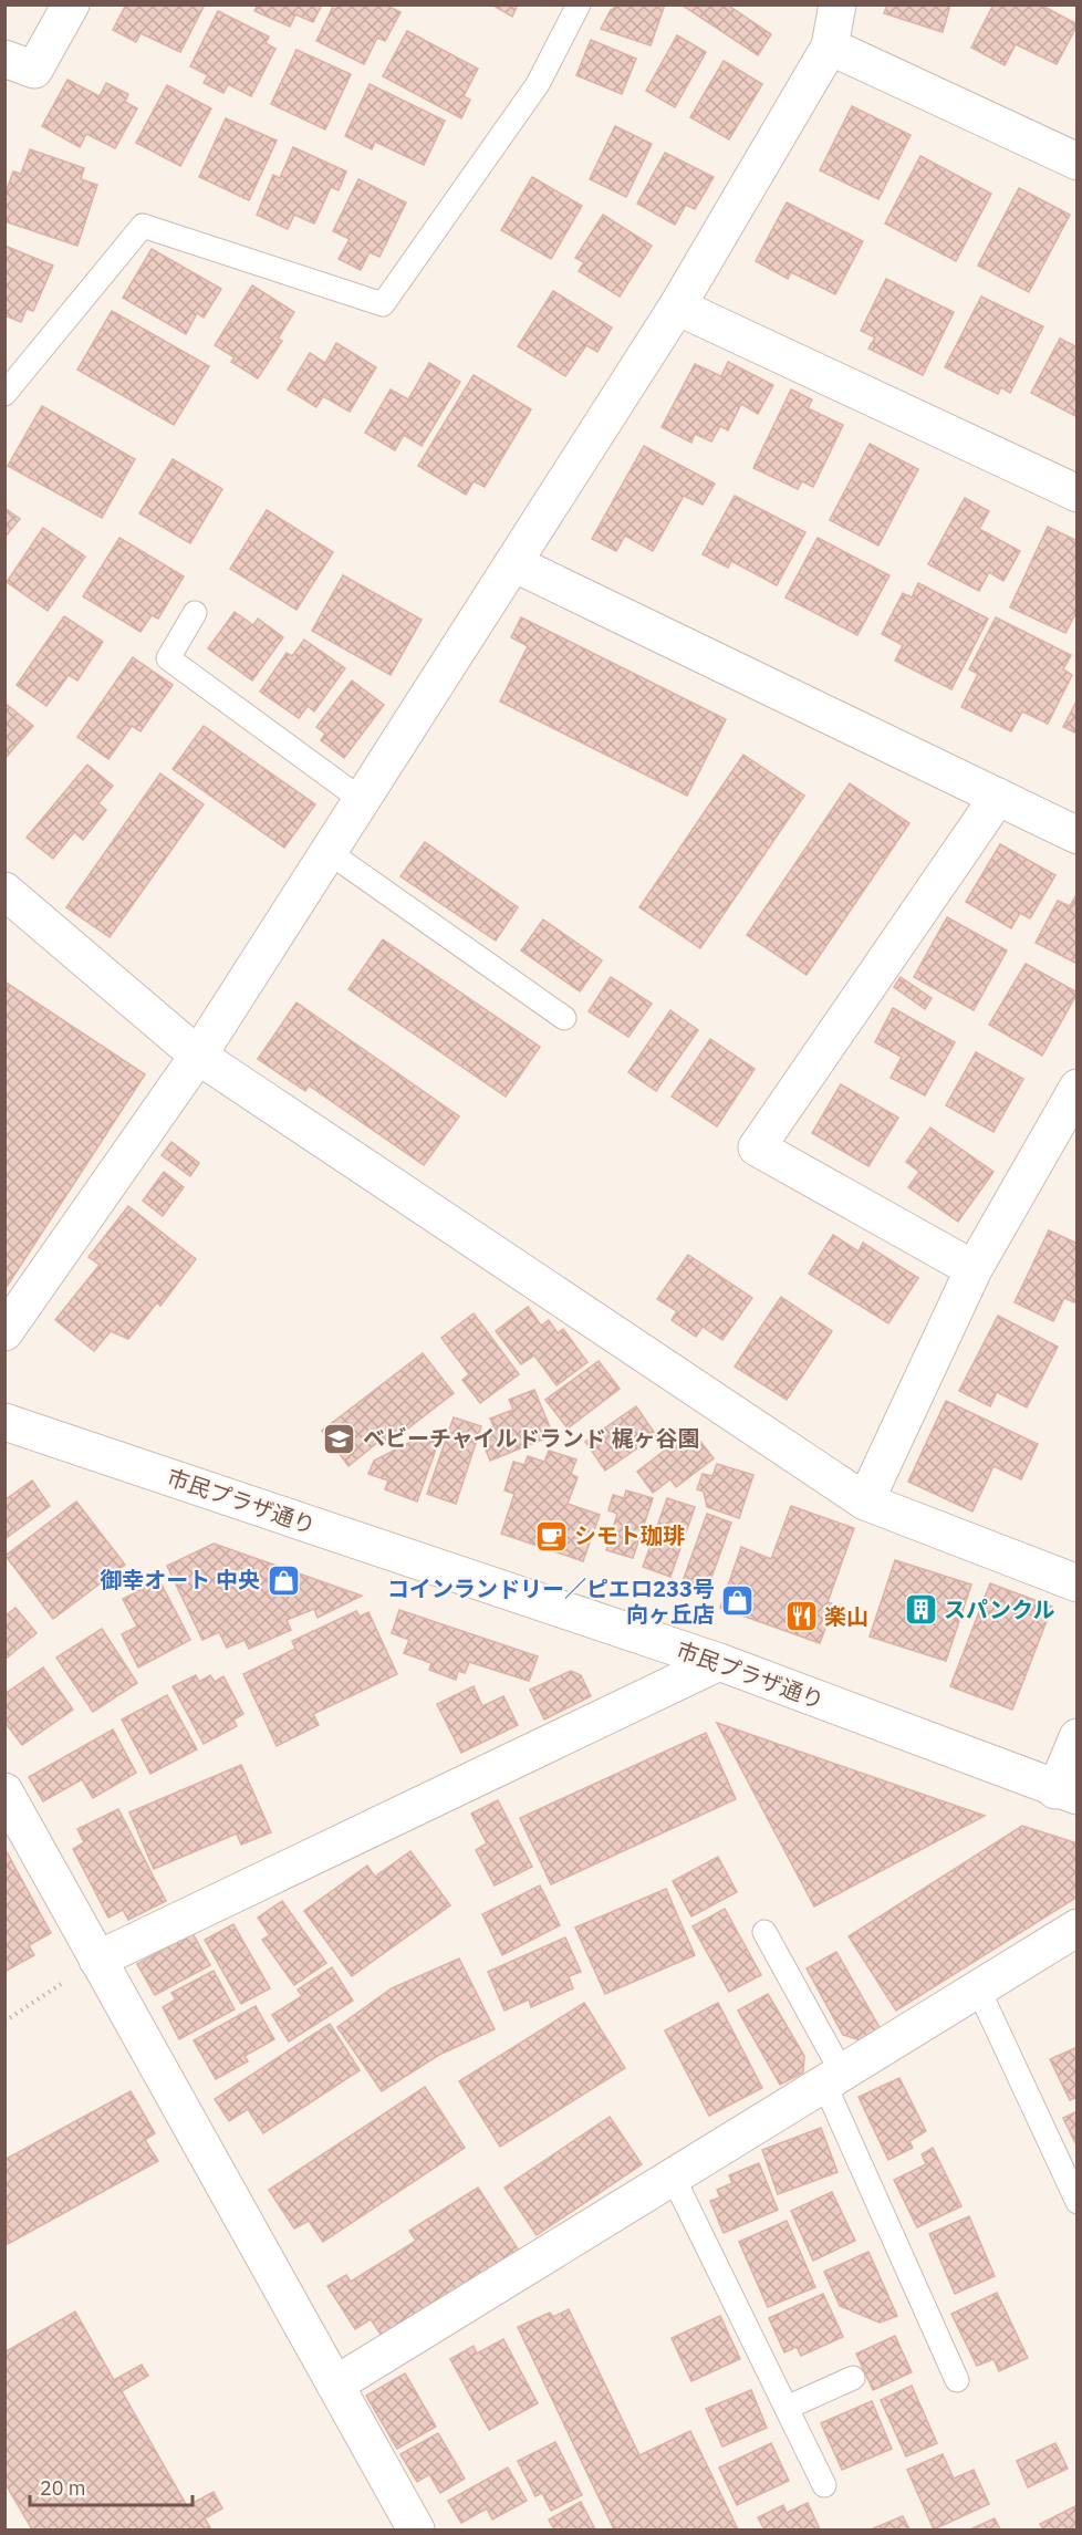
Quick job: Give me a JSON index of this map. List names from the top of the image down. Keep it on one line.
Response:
{"streets":{"street":["市民プラザ通り"]},"places":{"school or university":["ベビーチャイルドランド 梶ヶ谷園"],"cafe":["シモト珈琲"],"shop":["御幸オート 中央","コインランドリー／ピエロ233号 向ヶ丘店"],"building":["スパンクル"],"restaurant":["楽山"]},"scale_bar":"20 m"}
